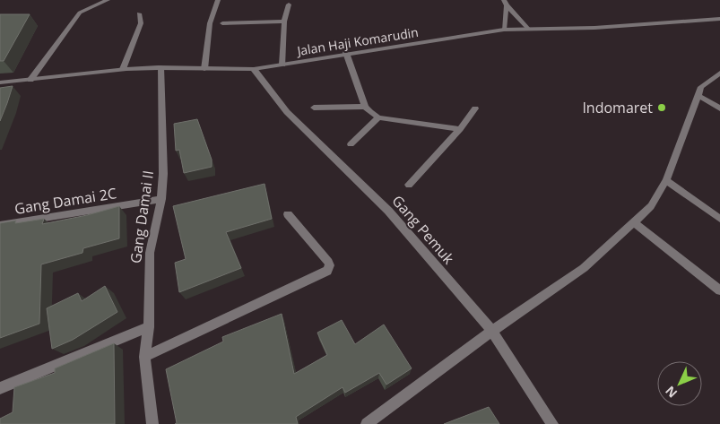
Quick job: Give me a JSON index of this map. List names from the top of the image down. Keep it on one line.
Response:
{"streets":{"street":["Jalan Haji Komarudin","Gang Damai 2C","Gang Damai II","Gang Pemuk"]},"crossings":[["Jalan Haji Komarudin","Gang Damai II"],["Jalan Haji Komarudin","Gang Pemuk"],["Gang Damai 2C","Gang Damai II"]],"places":["Indomaret"],"north":"bottom left"}
